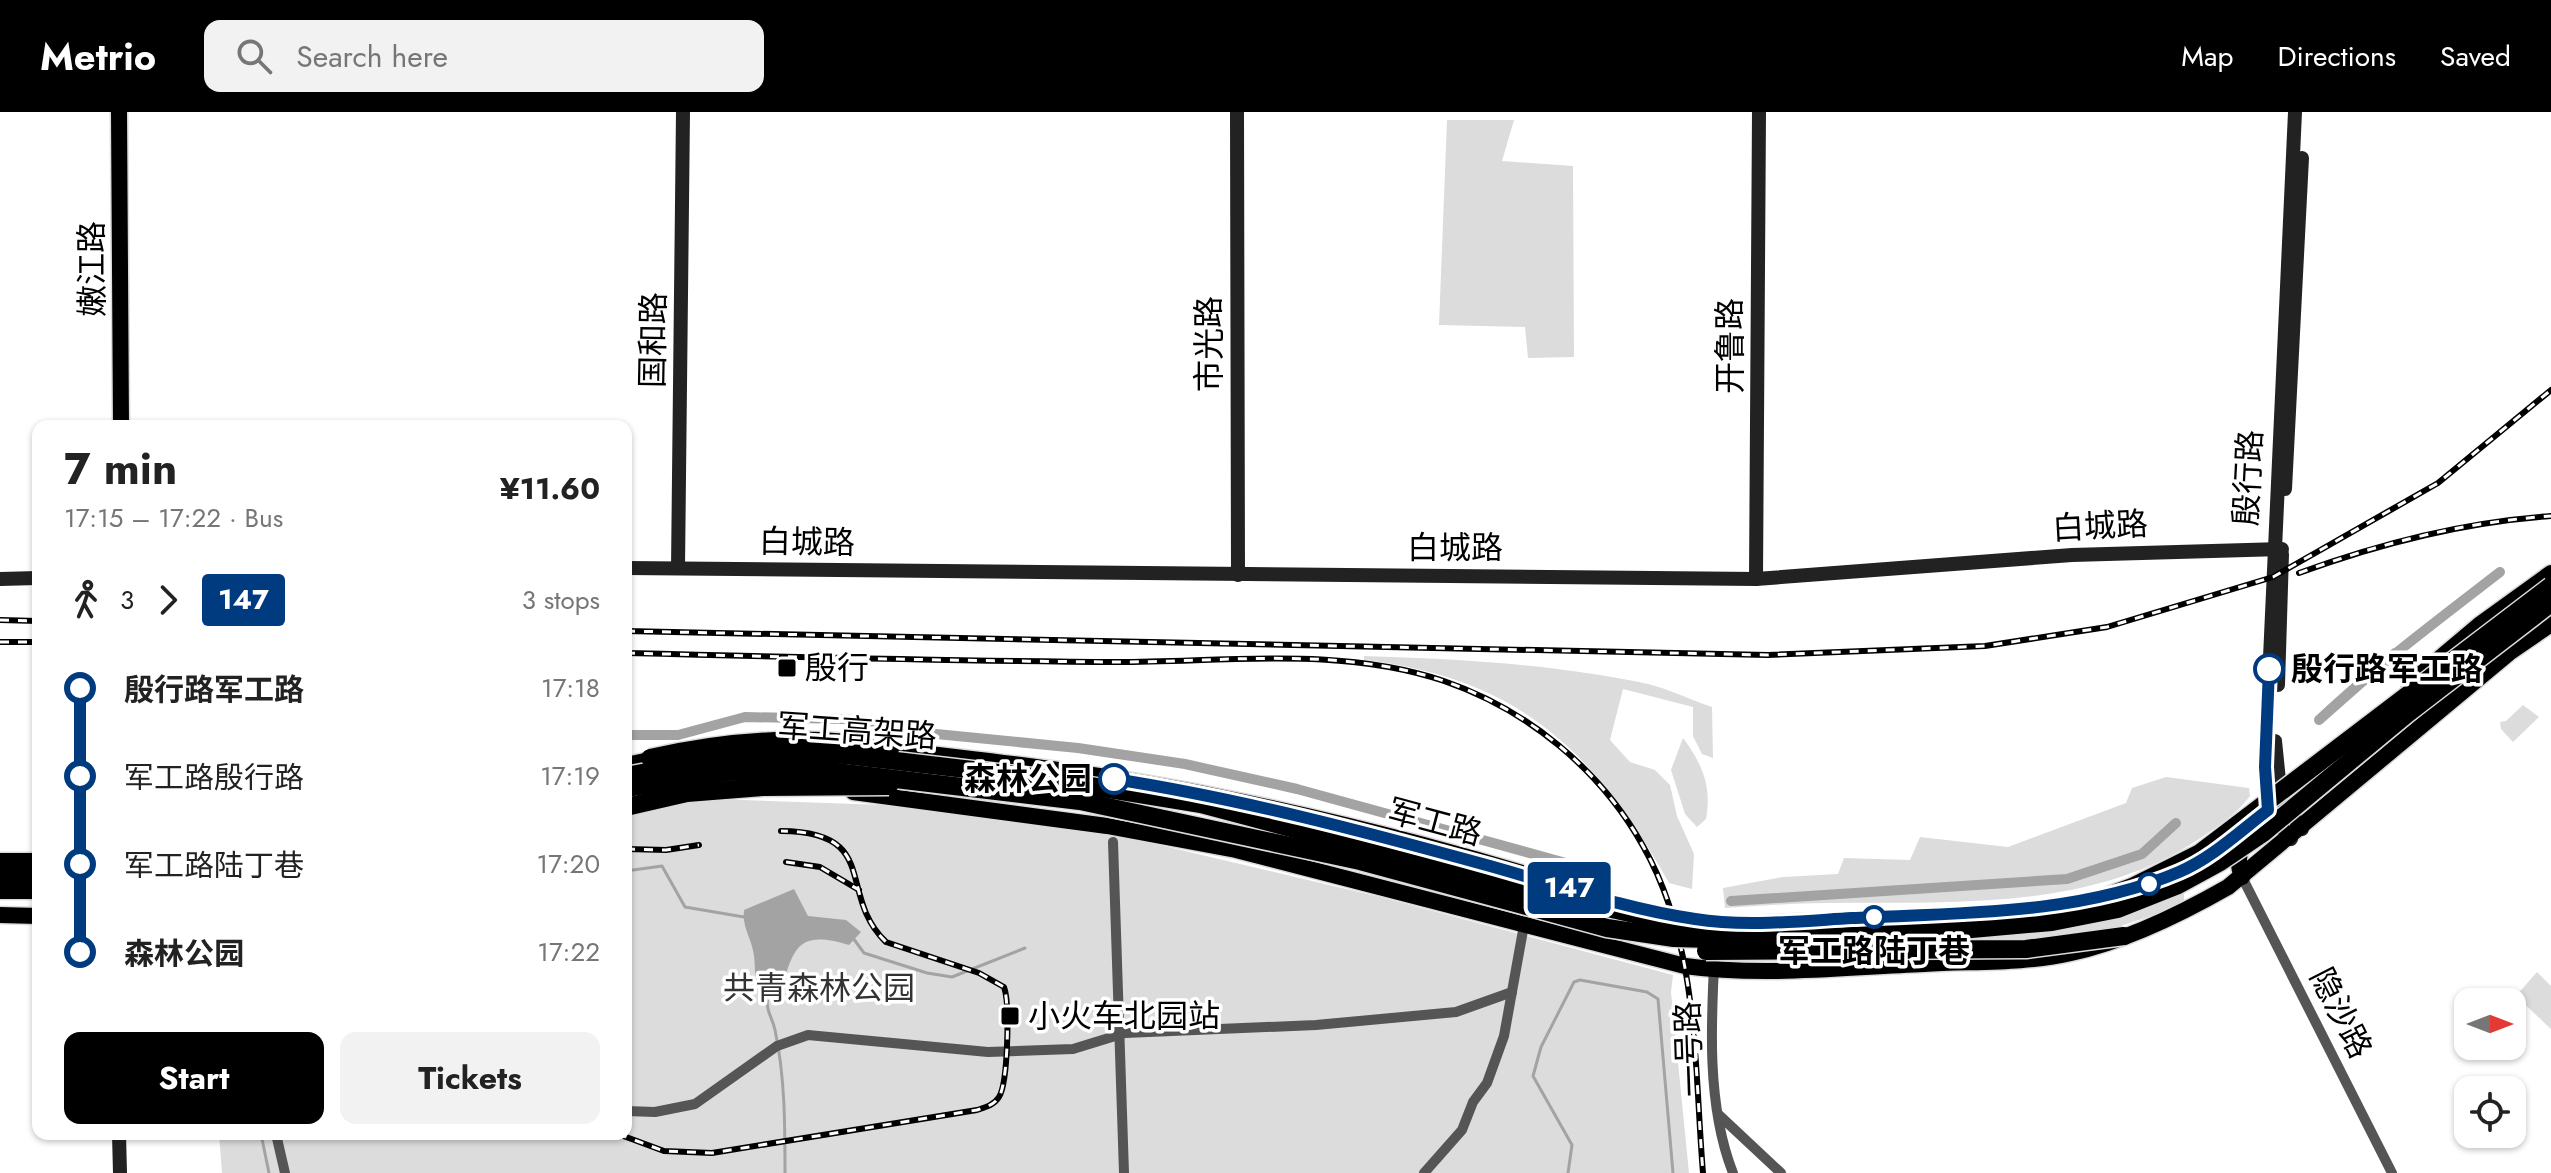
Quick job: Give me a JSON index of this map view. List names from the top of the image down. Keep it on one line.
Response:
{"streets":{"highway":["军工高架路"],"main road":["嫩江路","军工路"],"street":["国和路","市光路","开鲁路","殷行路","白城路","隐沙路","一号路"]},"crossings":[["国和路","白城路"],["市光路","白城路"],["开鲁路","白城路"],["殷行路","白城路"],["殷行路","军工路"],["军工路","隐沙路"],["军工路","一号路"]],"parks":["共青森林公园"],"places":{"transit":["殷行","小火车北园站"],"other":["殷行路军工路","森林公园","军工路陆丁巷"]},"lines":["bus line 147"],"north":"right","page":{"header":"Metrio","search":"Search here","nav":["Map","Directions","Saved"],"on_map":"147","heading":["7 min","17:15 – 17:22 · Bus","¥11.60"],"legs":["3","147","3 stops"],"list":[{"name":"殷行路军工路","value":"17:18"},{"name":"军工路殷行路","value":"17:19"},{"name":"军工路陆丁巷","value":"17:20"},{"name":"森林公园","value":"17:22"}],"buttons":["Start","Tickets"]}}
